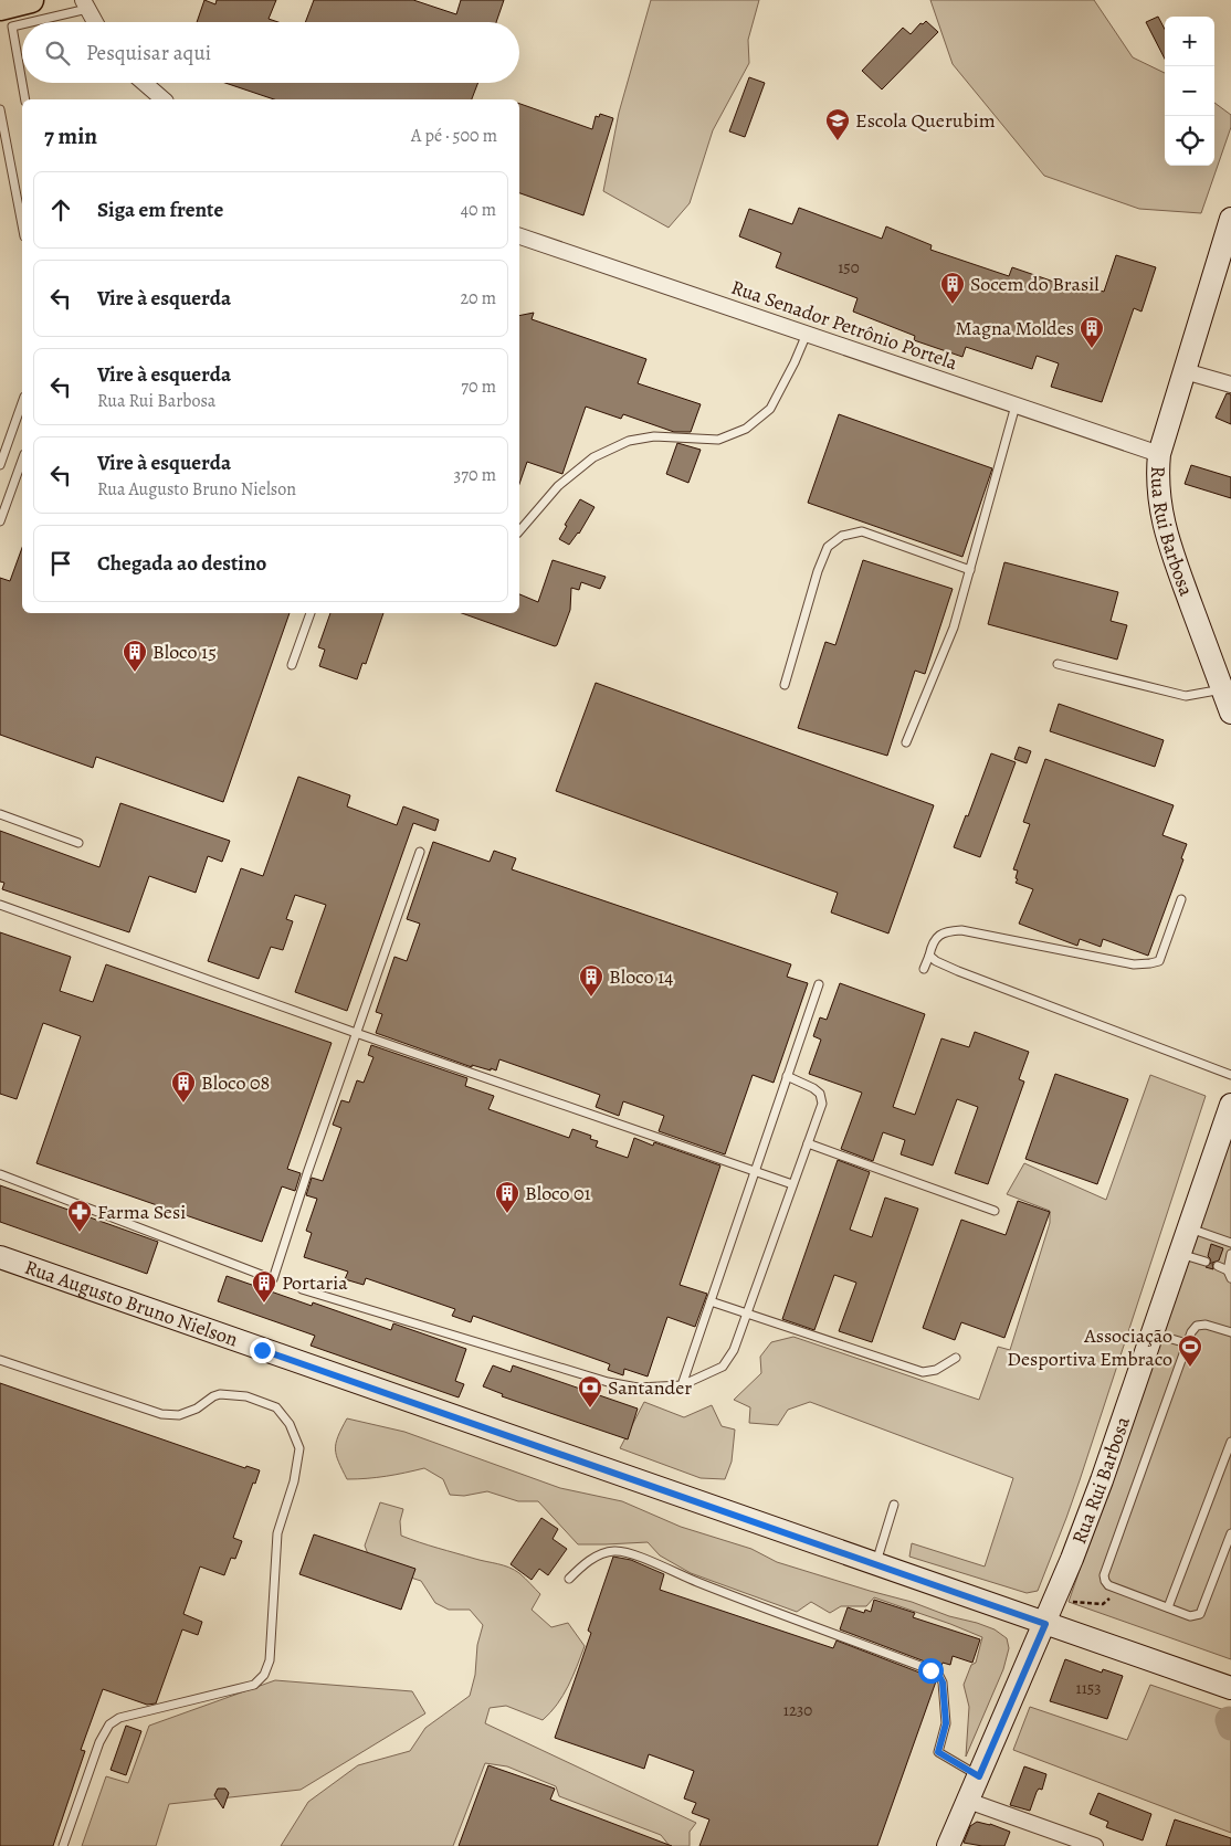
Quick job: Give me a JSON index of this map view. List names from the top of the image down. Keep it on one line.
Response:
{"streets":{"main road":["Rua Rui Barbosa","Rua Augusto Bruno Nielson"],"street":["Rua Senador Petrônio Portela"]},"crossings":[["Rua Senador Petrônio Portela","Rua Rui Barbosa"],["Rua Rui Barbosa","Rua Augusto Bruno Nielson"]],"places":{"school or university":["Escola Querubim"],"building":["Socem do Brasil","Magna Moldes","Bloco 15","Bloco 14","Bloco 08","Bloco 01","Portaria"],"pharmacy":["Farma Sesi"],"sports":["Associação Desportiva Embraco"],"bank":["Santander"]},"house_numbers":["150","1153","1230"],"page":{"map_buttons":["+","−"],"search":"Pesquisar aqui","heading":["7 min","A pé · 500 m"],"list":[["Siga em frente","40 m"],["Vire à esquerda","20 m"],["Vire à esquerda","Rua Rui Barbosa","70 m"],["Vire à esquerda","Rua Augusto Bruno Nielson","370 m"],"Chegada ao destino"]}}
